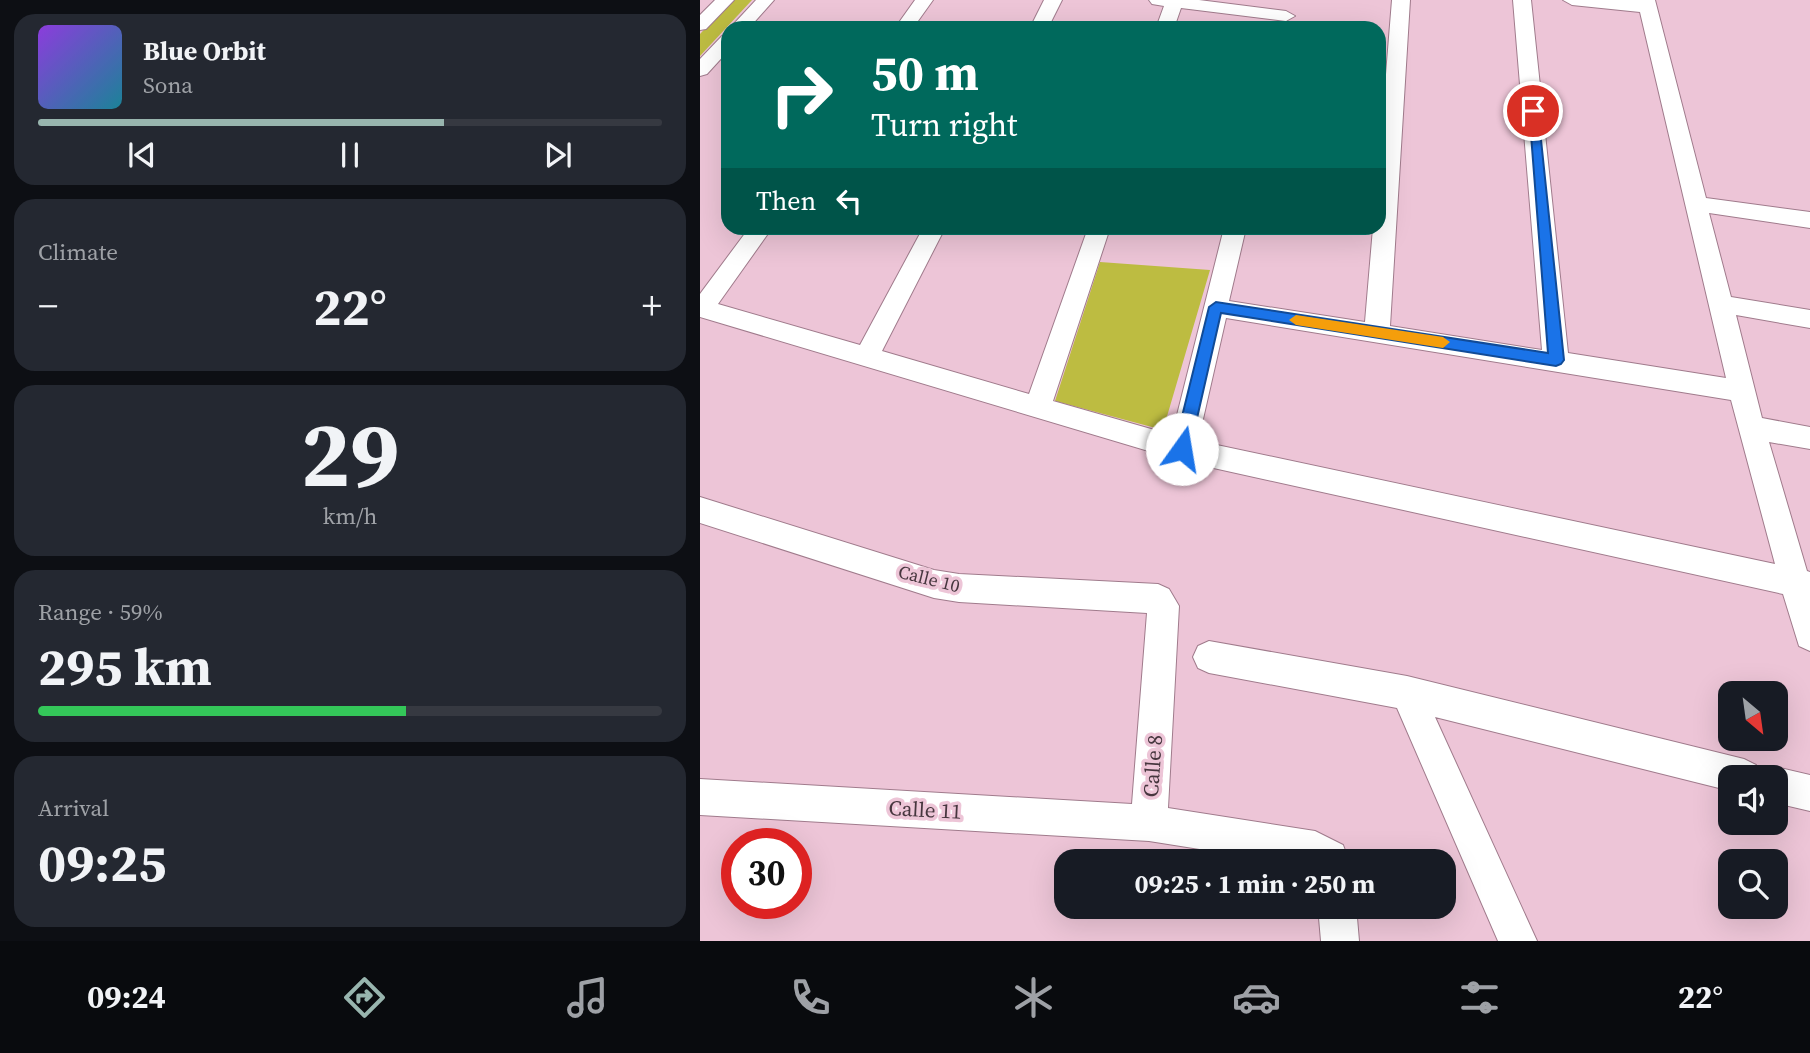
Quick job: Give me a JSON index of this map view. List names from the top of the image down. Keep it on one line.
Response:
{"streets":{"street":["Calle 10","Calle 8","Calle 11"]},"crossings":[["Calle 10","Calle 8"],["Calle 8","Calle 11"]],"north":"bottom right","page":{"turn":["50 m","Turn right"],"song":["Blue Orbit","Sona"],"then":"Then","tile":["Climate",["29","km/h"],["Range · 59%","295 km"],["Arrival","09:25"]],"heat":["−","22°","+"],"limit":"30","trip":"09:25 · 1 min · 250 m","tabs":["09:24","22°"]}}
